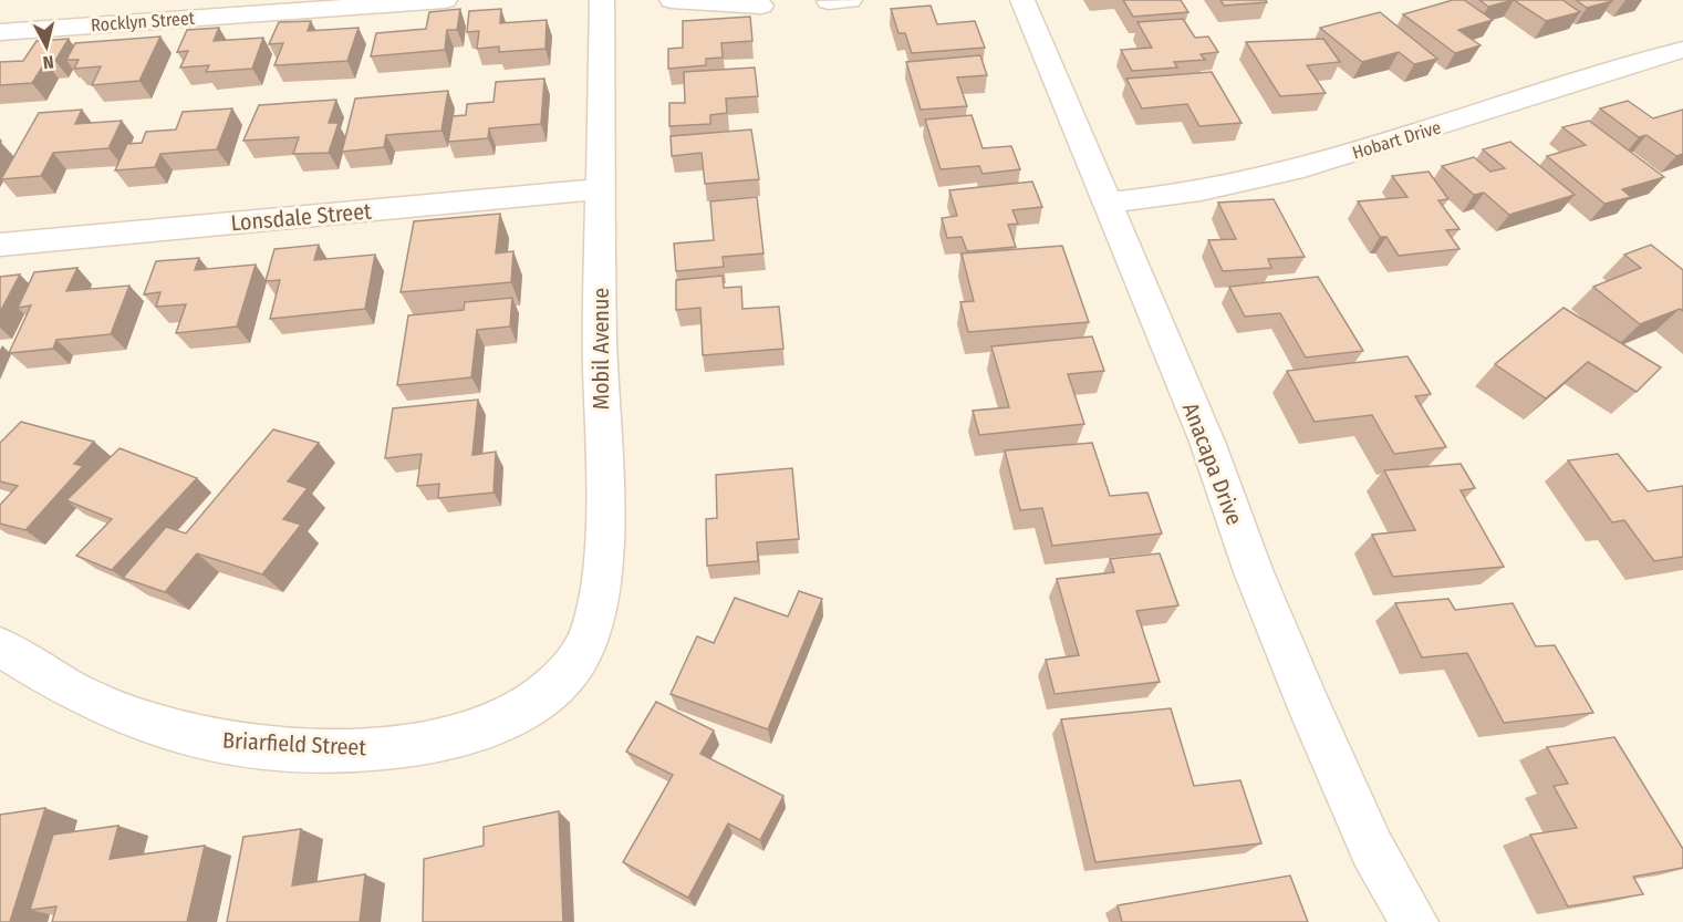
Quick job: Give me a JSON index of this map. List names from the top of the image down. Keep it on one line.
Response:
{"streets":{"street":["Rocklyn Street","Hobart Drive","Lonsdale Street","Mobil Avenue","Anacapa Drive","Briarfield Street"]},"crossings":[["Hobart Drive","Anacapa Drive"],["Lonsdale Street","Mobil Avenue"],["Mobil Avenue","Briarfield Street"]],"north":"bottom"}
